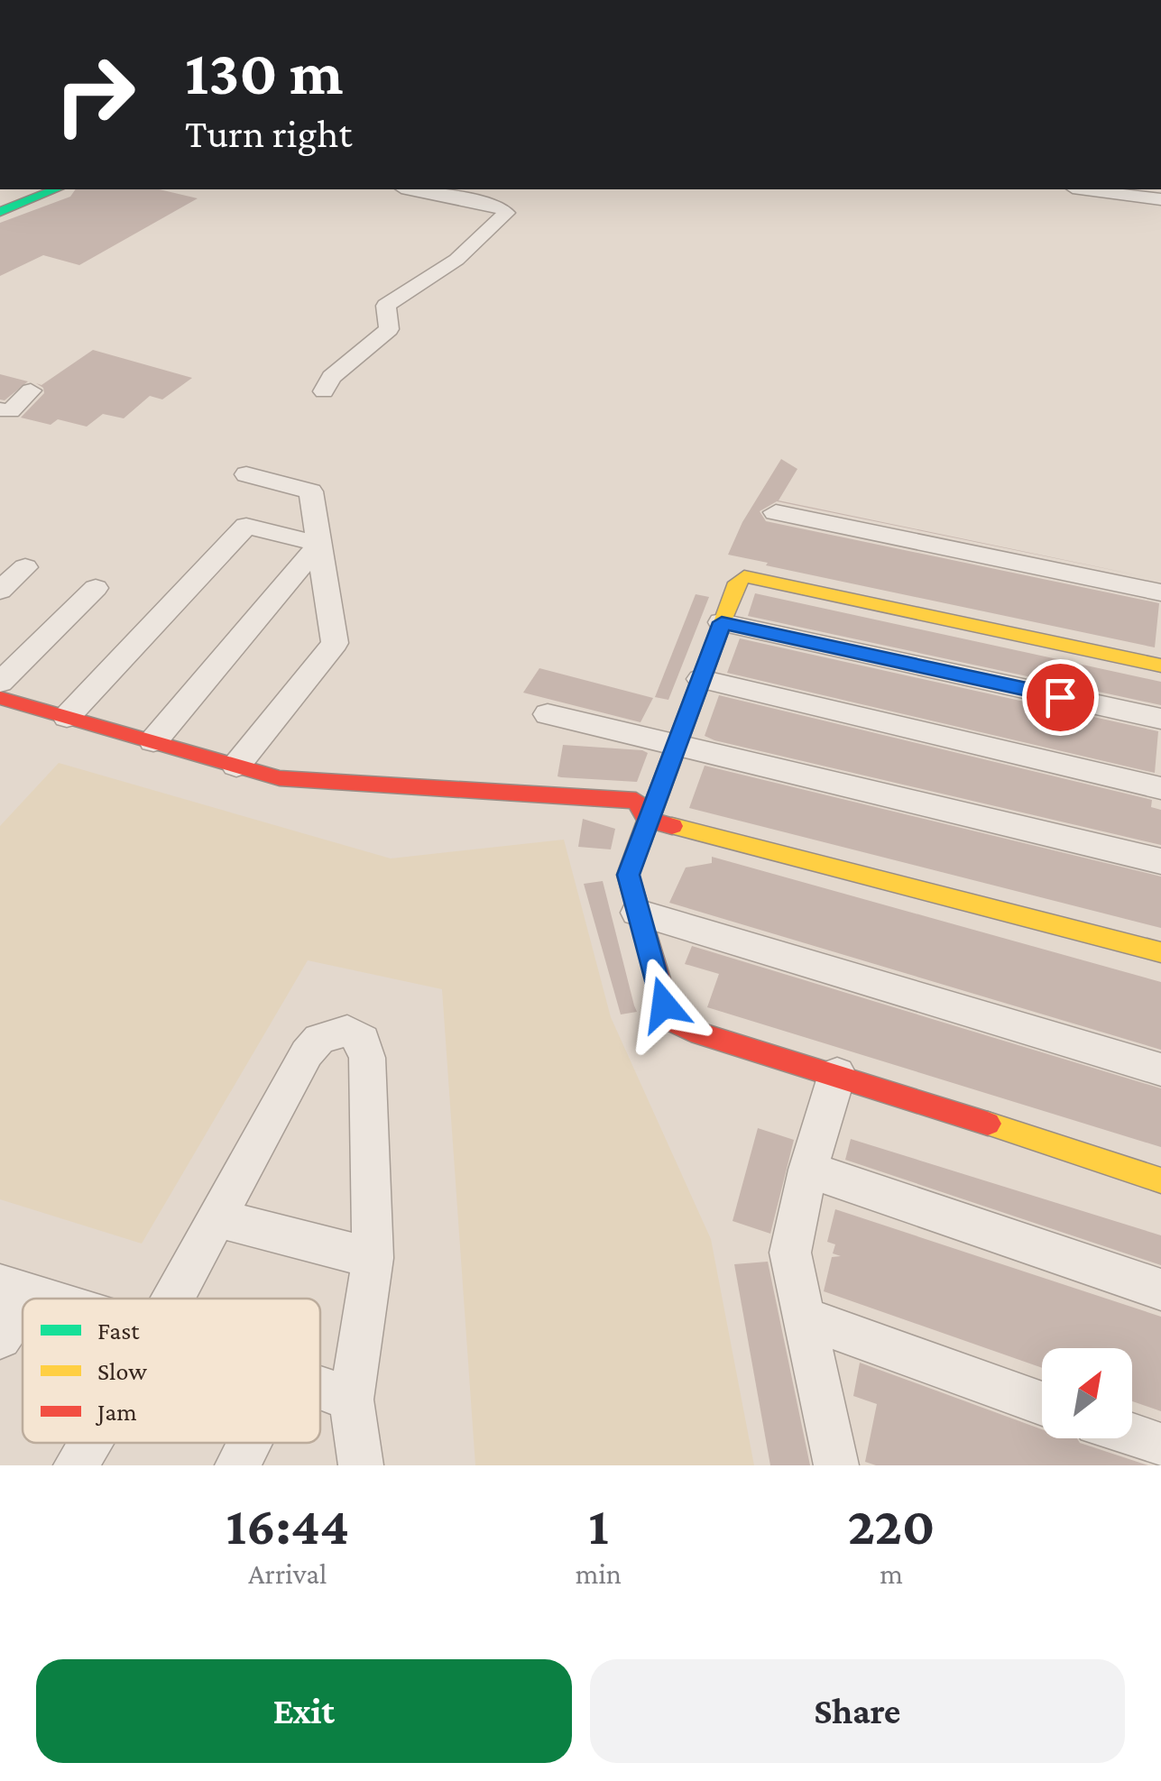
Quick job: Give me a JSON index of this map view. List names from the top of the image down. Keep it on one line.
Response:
{"legend":["Fast","Slow","Jam"],"north":"top right","page":{"turn":["130 m","Turn right"],"eta":["16:44","Arrival","1","min","220","m"],"buttons":["Exit","Share"]}}
